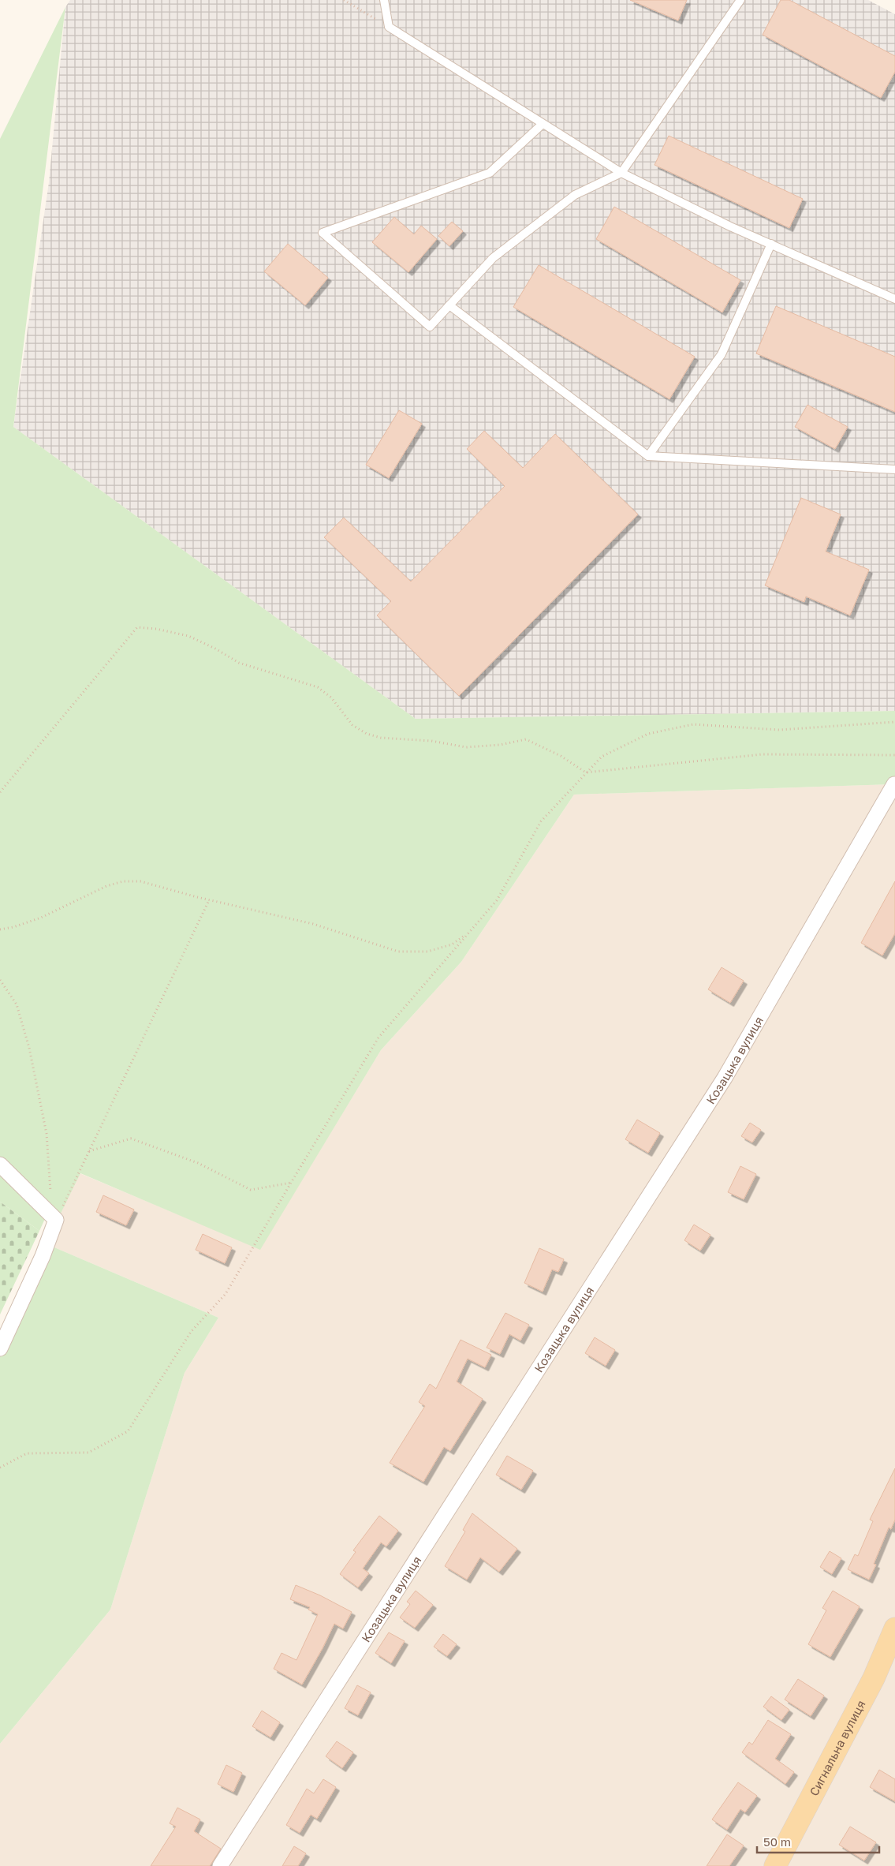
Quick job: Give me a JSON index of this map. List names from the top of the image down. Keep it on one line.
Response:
{"streets":{"main road":["Сигнальна вулиця"],"street":["Козацька вулиця"]},"scale_bar":"50 m"}
